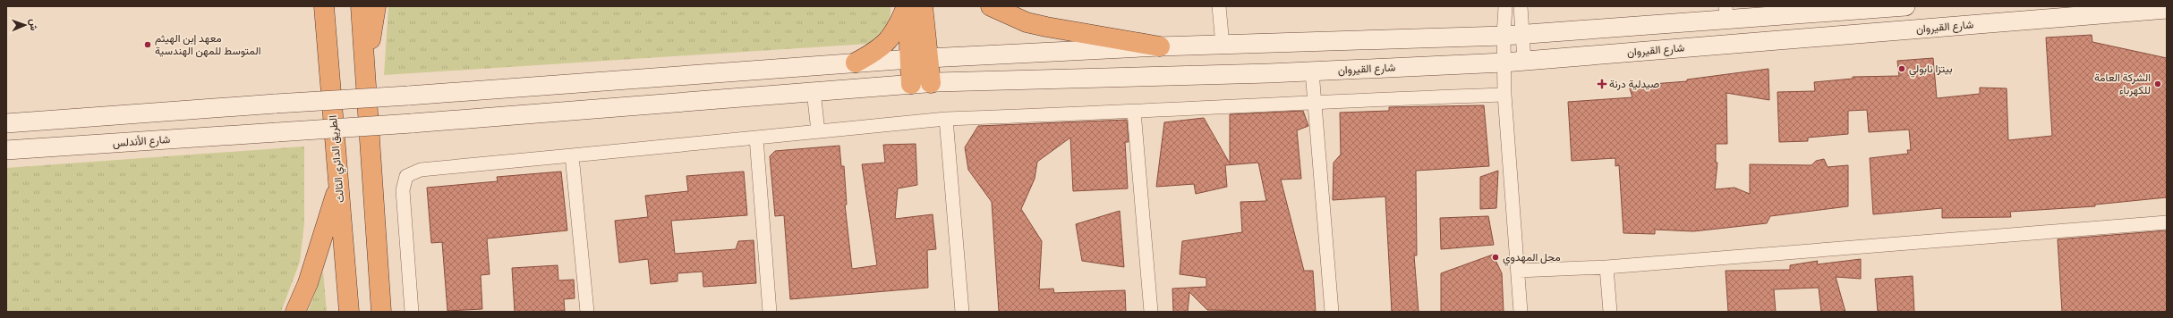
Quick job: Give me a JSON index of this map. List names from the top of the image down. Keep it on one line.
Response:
{"streets":{"highway":["الطريق الدائري الثالث"],"main road":["شارع القيروان","شارع الأندلس"]},"crossings":[["شارع القيروان","شارع الأندلس"]],"places":{"other":["معهد إبن الهيثم المتوسط للمهن الهندسية","بيتزا نابولي","الشركة العامة للكهرباء","محل المهدوي"],"health":["صيدلية درنة"]},"north":"right"}
